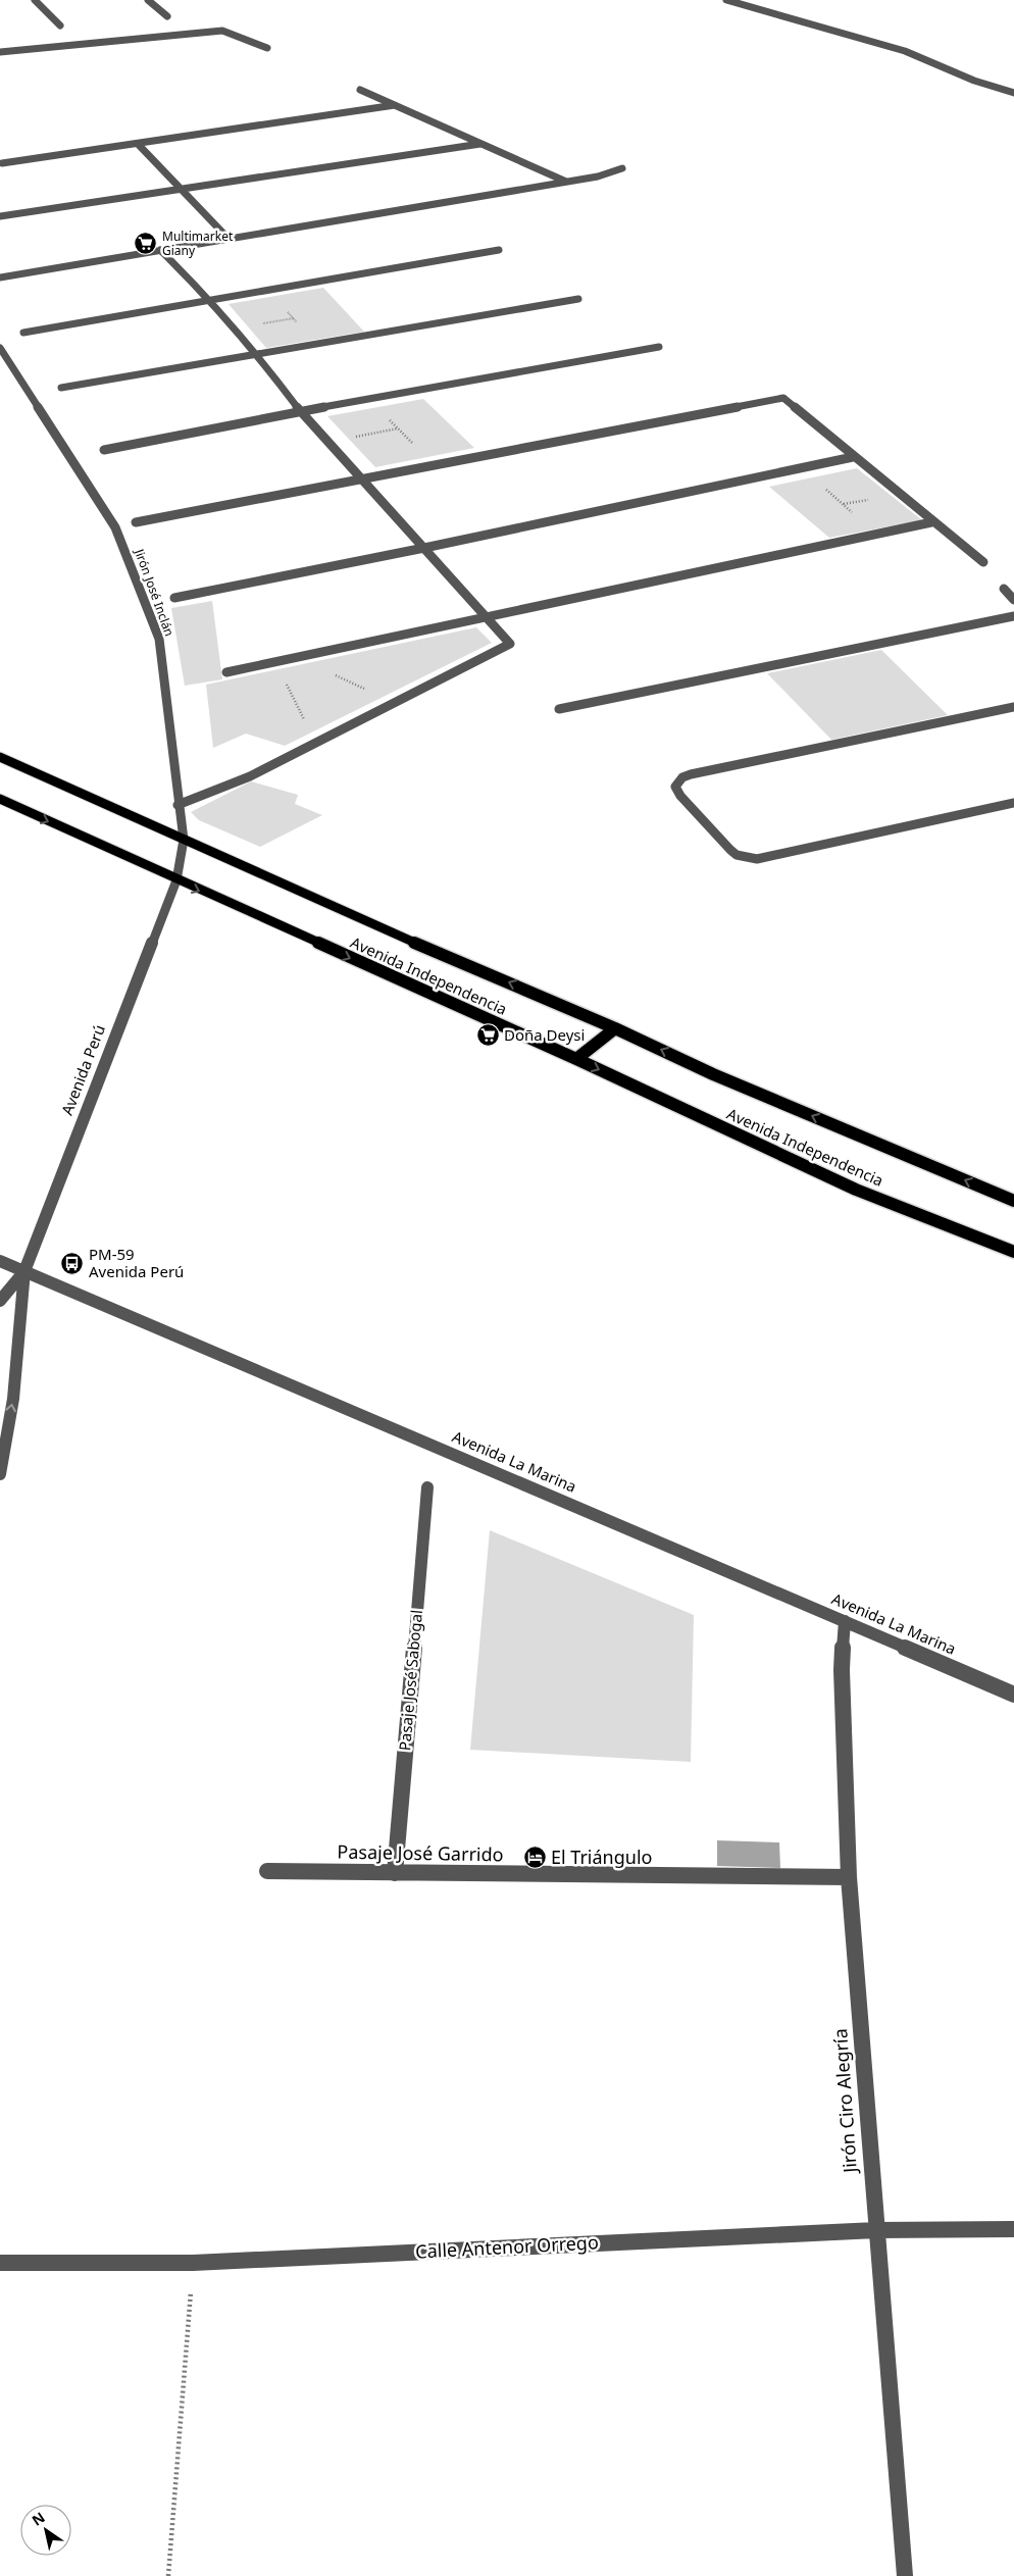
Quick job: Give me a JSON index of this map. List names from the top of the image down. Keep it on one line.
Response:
{"streets":{"main road":["Avenida Independencia"],"street":["Jirón José Inclán","Avenida Perú","Avenida La Marina","Pasaje José Sabogal","Pasaje José Garrido","Jirón Ciro Alegría","Calle Antenor Orrego"]},"crossings":[["Jirón José Inclán","Avenida Independencia"],["Jirón José Inclán","Avenida Perú"],["Avenida Independencia","Avenida Perú"],["Avenida Perú","Avenida La Marina"],["Avenida La Marina","Jirón Ciro Alegría"],["Pasaje José Sabogal","Pasaje José Garrido"],["Pasaje José Garrido","Jirón Ciro Alegría"],["Jirón Ciro Alegría","Calle Antenor Orrego"]],"places":{"supermarket":["Multimarket Giany","Doña Deysi"],"bus stop":["PM-59 Avenida Perú"],"hotel":["El Triángulo"]},"north":"top left"}
